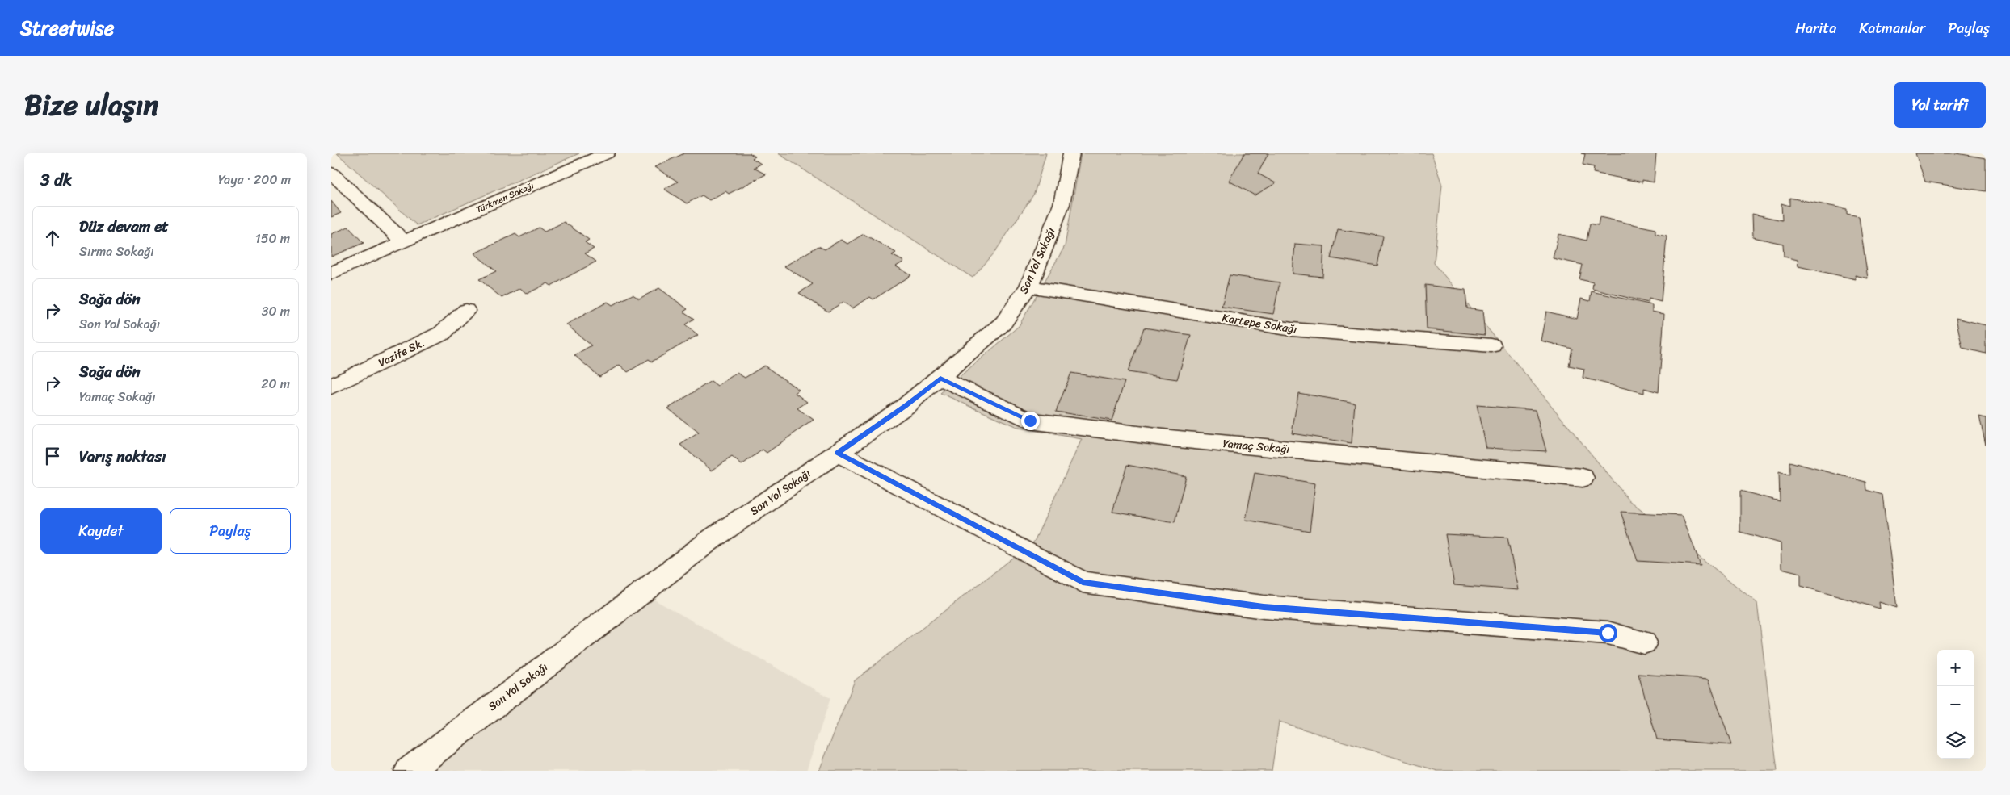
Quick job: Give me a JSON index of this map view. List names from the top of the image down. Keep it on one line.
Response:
{"streets":{"street":["Türkmen Sokağı","Son Yol Sokağı","Kartepe Sokağı","Vazife Sk.","Yamaç Sokağı"]},"crossings":[["Son Yol Sokağı","Kartepe Sokağı"],["Son Yol Sokağı","Yamaç Sokağı"]],"page":{"header":"Streetwise","nav":["Harita","Katmanlar","Paylaş"],"title":"Bize ulaşın","buttons":["Yol tarifi",["Kaydet","Paylaş"]],"heading":["3 dk","Yaya · 200 m"],"list":[["Düz devam et","Sırma Sokağı","150 m"],["Sağa dön","Son Yol Sokağı","30 m"],["Sağa dön","Yamaç Sokağı","20 m"],"Varış noktası"],"map_buttons":["+","−"]}}
